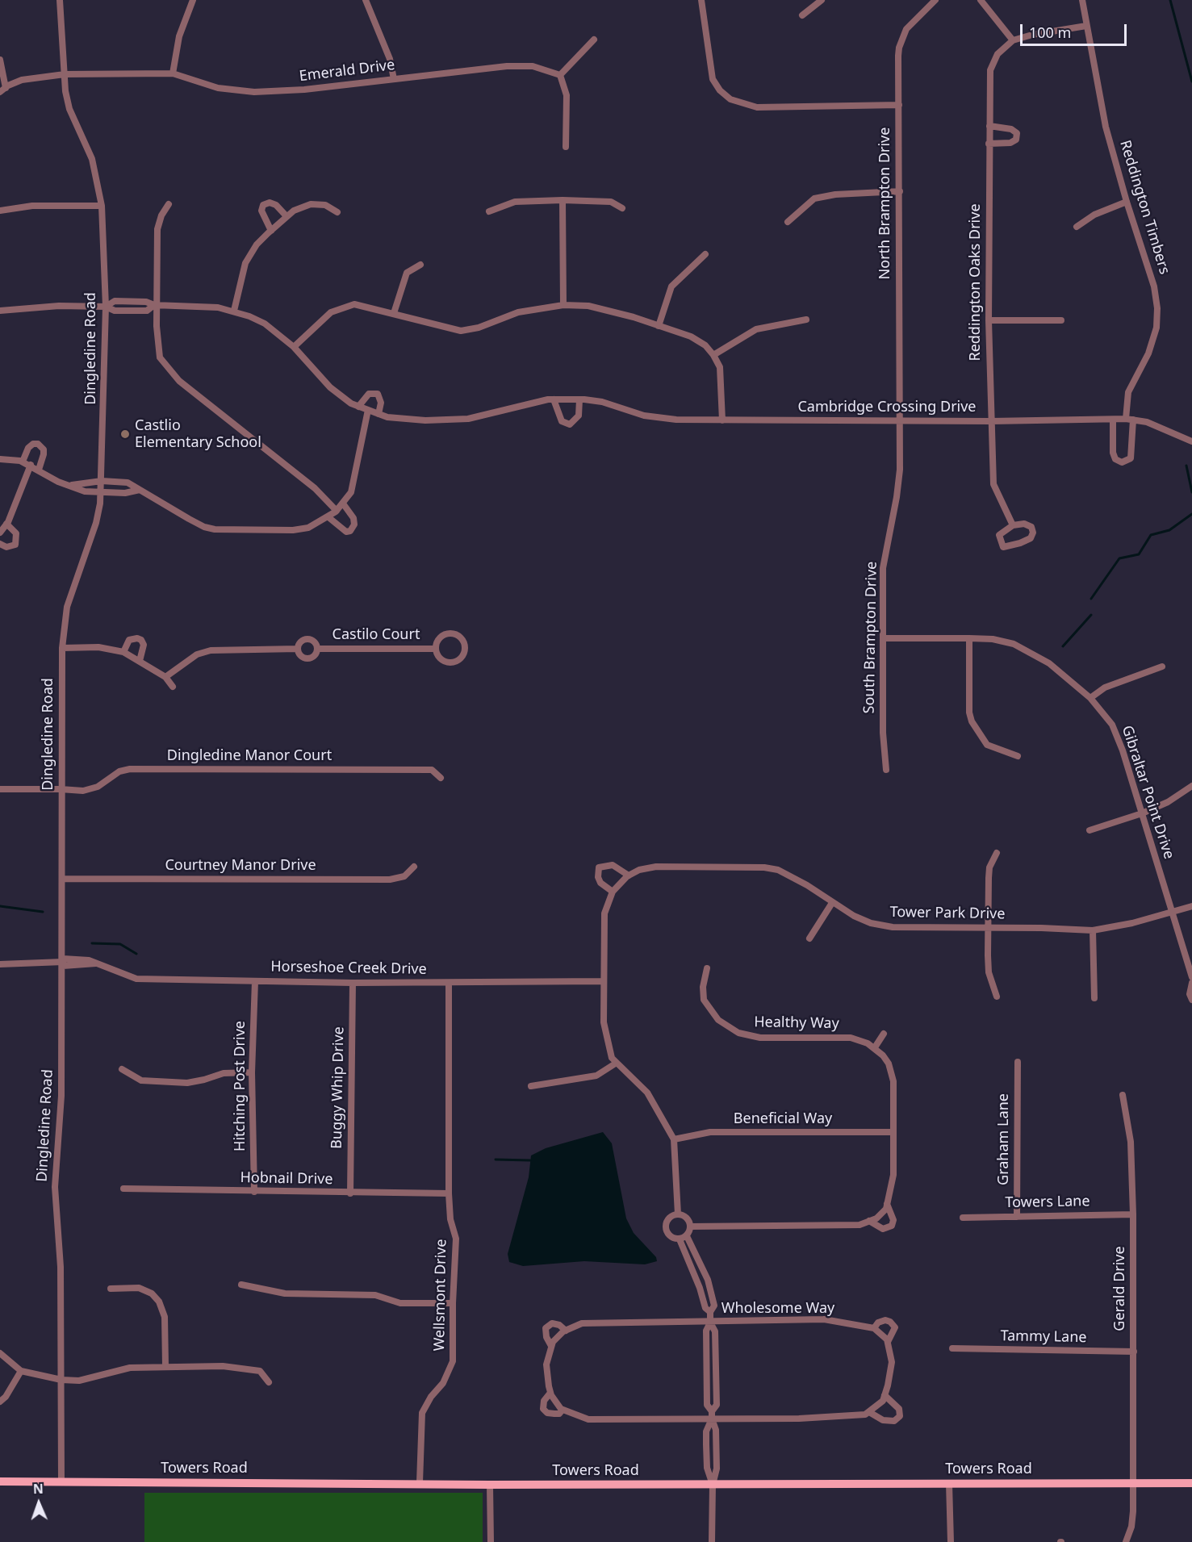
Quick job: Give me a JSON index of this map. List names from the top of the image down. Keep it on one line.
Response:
{"streets":{"main road":["Towers Road"],"street":["Emerald Drive","North Brampton Drive","Reddington Timbers","Reddington Oaks Drive","Dingledine Road","Cambridge Crossing Drive","Castilo Court","South Brampton Drive","Dingledine Manor Court","Gibraltar Point Drive","Courtney Manor Drive","Tower Park Drive","Horseshoe Creek Drive","Healthy Way","Hitching Post Drive","Buggy Whip Drive","Beneficial Way","Graham Lane","Hobnail Drive","Towers Lane","Gerald Drive","Wellsmont Drive","Wholesome Way","Tammy Lane"]},"crossings":[["Emerald Drive","Dingledine Road"],["North Brampton Drive","Cambridge Crossing Drive"],["North Brampton Drive","South Brampton Drive"],["Reddington Timbers","Cambridge Crossing Drive"],["Reddington Oaks Drive","Cambridge Crossing Drive"],["Dingledine Road","Cambridge Crossing Drive"],["Dingledine Road","Dingledine Manor Court"],["Dingledine Road","Courtney Manor Drive"],["Dingledine Road","Horseshoe Creek Drive"],["Dingledine Road","Towers Road"],["Cambridge Crossing Drive","South Brampton Drive"],["South Brampton Drive","Gibraltar Point Drive"],["Gibraltar Point Drive","Tower Park Drive"],["Tower Park Drive","Horseshoe Creek Drive"],["Tower Park Drive","Healthy Way"],["Tower Park Drive","Beneficial Way"],["Horseshoe Creek Drive","Hitching Post Drive"],["Horseshoe Creek Drive","Buggy Whip Drive"],["Horseshoe Creek Drive","Wellsmont Drive"],["Healthy Way","Beneficial Way"],["Hitching Post Drive","Hobnail Drive"],["Buggy Whip Drive","Hobnail Drive"],["Graham Lane","Towers Lane"],["Hobnail Drive","Wellsmont Drive"],["Towers Lane","Gerald Drive"],["Gerald Drive","Tammy Lane"],["Gerald Drive","Towers Road"],["Wellsmont Drive","Towers Road"]],"places":["Castlio Elementary School"],"scale_bar":"100 m","north":"top"}
